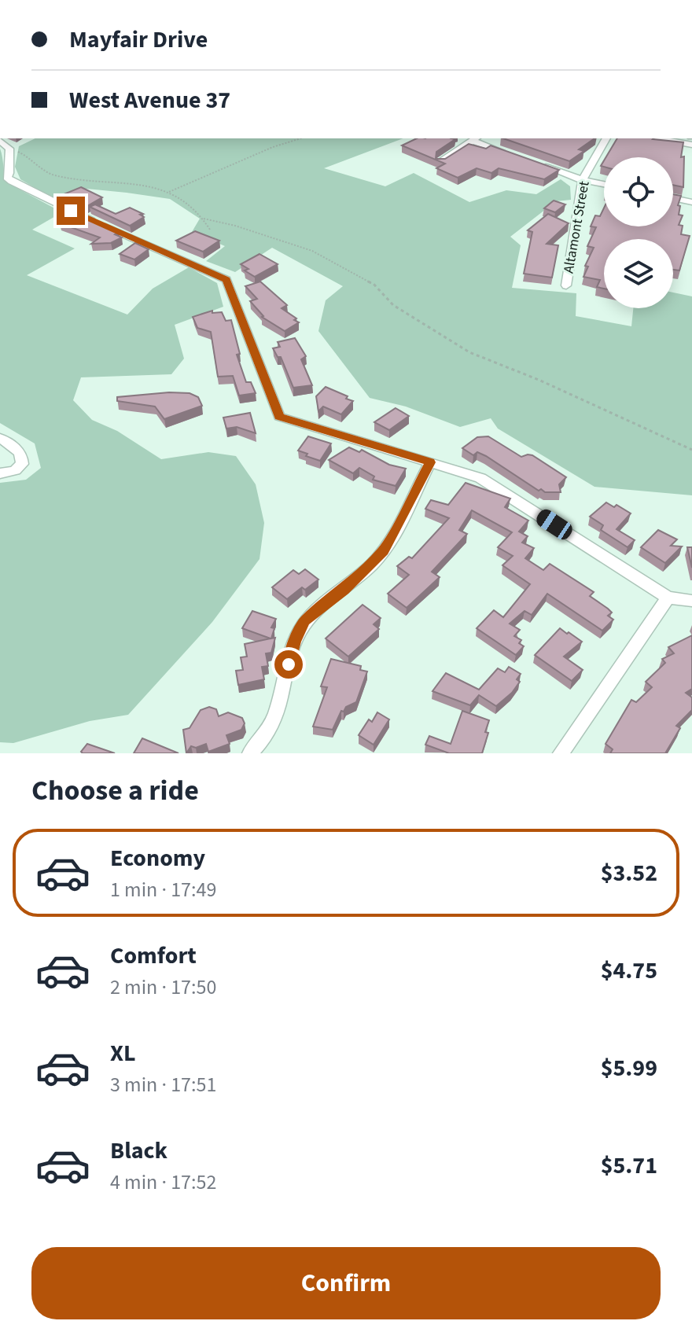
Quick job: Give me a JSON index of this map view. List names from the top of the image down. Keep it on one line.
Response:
{"streets":{"street":["Altamont Street"]},"page":{"banner":["Mayfair Drive","West Avenue 37"],"heading":"Choose a ride","list":[{"name":"Economy","note":"1 min · 17:49","value":"$3.52"},{"name":"Comfort","note":"2 min · 17:50","value":"$4.75"},{"name":"XL","note":"3 min · 17:51","value":"$5.99"},{"name":"Black","note":"4 min · 17:52","value":"$5.71"}],"buttons":"Confirm"}}
